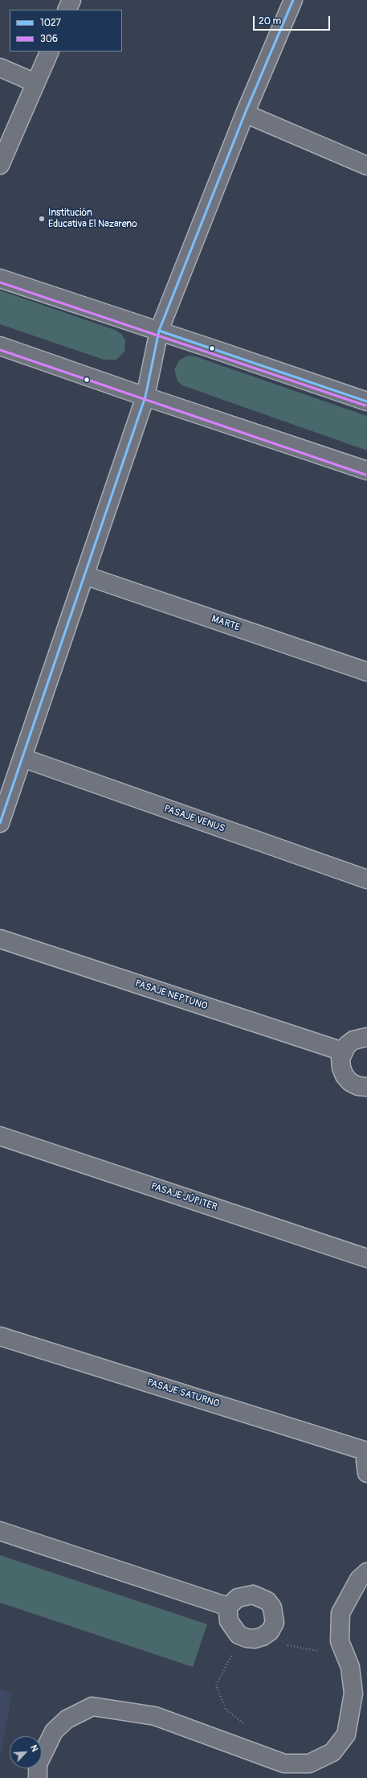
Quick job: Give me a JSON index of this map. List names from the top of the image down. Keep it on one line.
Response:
{"streets":{"street":["MARTE","PASAJE VENUS","PASAJE NEPTUNO","PASAJE JÚPITER","PASAJE SATURNO"]},"places":["Institución Educativa El Nazareno"],"lines":["transit line 1027","transit line 306"],"legend":["1027","306"],"scale_bar":"20 m","north":"top right"}
